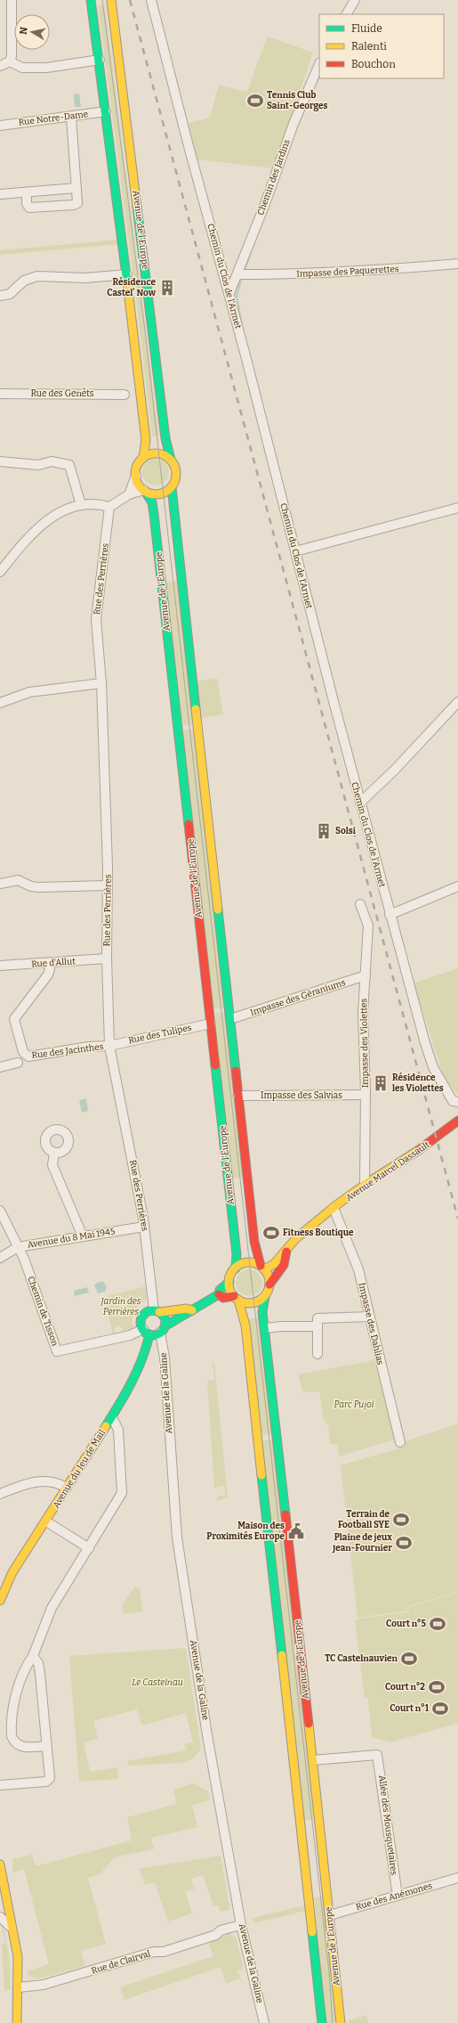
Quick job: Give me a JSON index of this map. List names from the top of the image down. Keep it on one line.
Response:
{"streets":{"main road":["Avenue de l'Europe","Avenue Marcel Dassault","Avenue du Jeu de Mail"],"street":["Rue Notre-Dame","Chemin des Jardins","Impasse des Paquerettes","Chemin du Clos de l'Armet","Rue des Genêts","Rue des Perrières","Rue d'Allut","Impasse des Géraniums","Rue des Tulipes","Impasse des Violettes","Rue des Jacinthes","Impasse des Salvias","Avenue du 8 Mai 1945","Chemin de Tisson","Impasse des Dahlias","Avenue de la Galine","Allée des Mousquetaires","Rue des Anémones","Rue de Clairval"]},"crossings":[["Rue Notre-Dame","Avenue de l'Europe"],["Chemin des Jardins","Impasse des Paquerettes"],["Chemin des Jardins","Chemin du Clos de l'Armet"],["Avenue de l'Europe","Rue des Tulipes"],["Avenue de l'Europe","Avenue Marcel Dassault"],["Avenue de l'Europe","Allée des Mousquetaires"],["Avenue de l'Europe","Rue des Anémones"],["Rue des Perrières","Rue d'Allut"],["Rue des Perrières","Rue des Tulipes"],["Rue des Perrières","Rue des Jacinthes"],["Rue des Perrières","Avenue du 8 Mai 1945"],["Rue des Perrières","Chemin de Tisson"],["Rue des Perrières","Avenue de la Galine"],["Rue des Perrières","Avenue du Jeu de Mail"],["Rue d'Allut","Rue des Jacinthes"],["Impasse des Géraniums","Impasse des Violettes"],["Rue des Tulipes","Rue des Jacinthes"],["Impasse des Violettes","Impasse des Salvias"],["Impasse des Violettes","Avenue Marcel Dassault"],["Avenue Marcel Dassault","Impasse des Dahlias"],["Avenue du 8 Mai 1945","Chemin de Tisson"],["Chemin de Tisson","Avenue de la Galine"],["Chemin de Tisson","Avenue du Jeu de Mail"],["Avenue de la Galine","Avenue du Jeu de Mail"],["Avenue de la Galine","Rue de Clairval"],["Allée des Mousquetaires","Rue des Anémones"]],"parks":["Jardin des Perrières","Parc Pujol","Le Castelnau"],"places":{"sports":["Tennis Club Saint-Georges","Fitness Boutique","Terrain de Football SYE","Plaine de jeux Jean-Fournier","Court n°5","TC Castelnauvien","Court n°2","Court n°1"],"building":["Résidence Castel' Now","Solsi","Résidence les Violettes"],"public building":["Maison des Proximités Europe"]},"legend":["Fluide","Ralenti","Bouchon"],"north":"left"}
